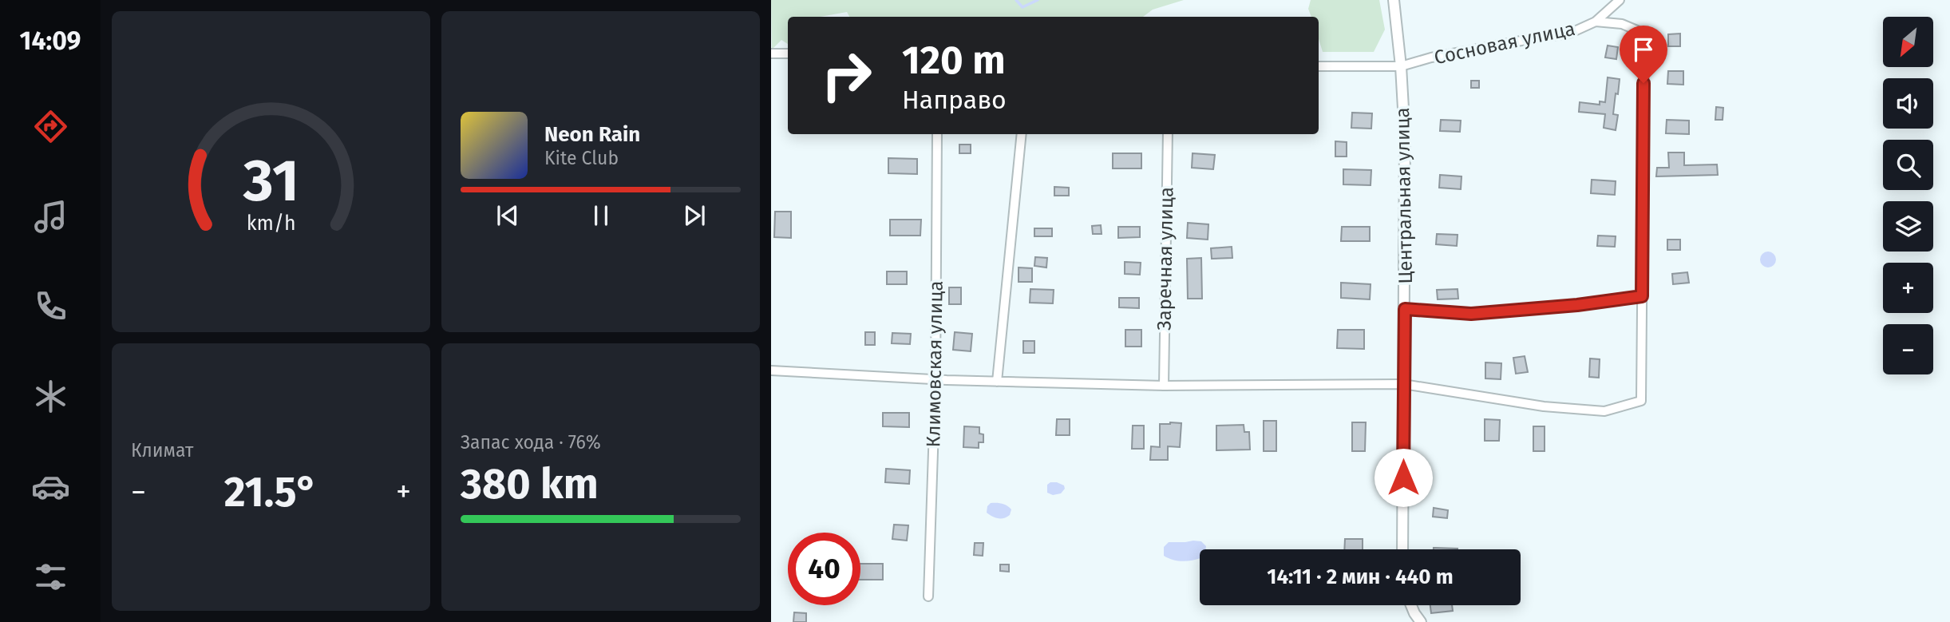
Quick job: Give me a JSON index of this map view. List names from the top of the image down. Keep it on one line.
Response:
{"streets":{"street":["Сосновая улица","Центральная улица","Заречная улица","Климовская улица"]},"crossings":[["Сосновая улица","Центральная улица"]],"north":"bottom left","page":{"tabs":"14:09","map_buttons":["+","−"],"turn":["120 m","Направо"],"song":["Neon Rain","Kite Club"],"tile":["Климат",["Запас хода · 76%","380 km"]],"heat":["−","21.5°","+"],"limit":"40","trip":"14:11 · 2 мин · 440 m","gauge":["31","km/h"]}}
